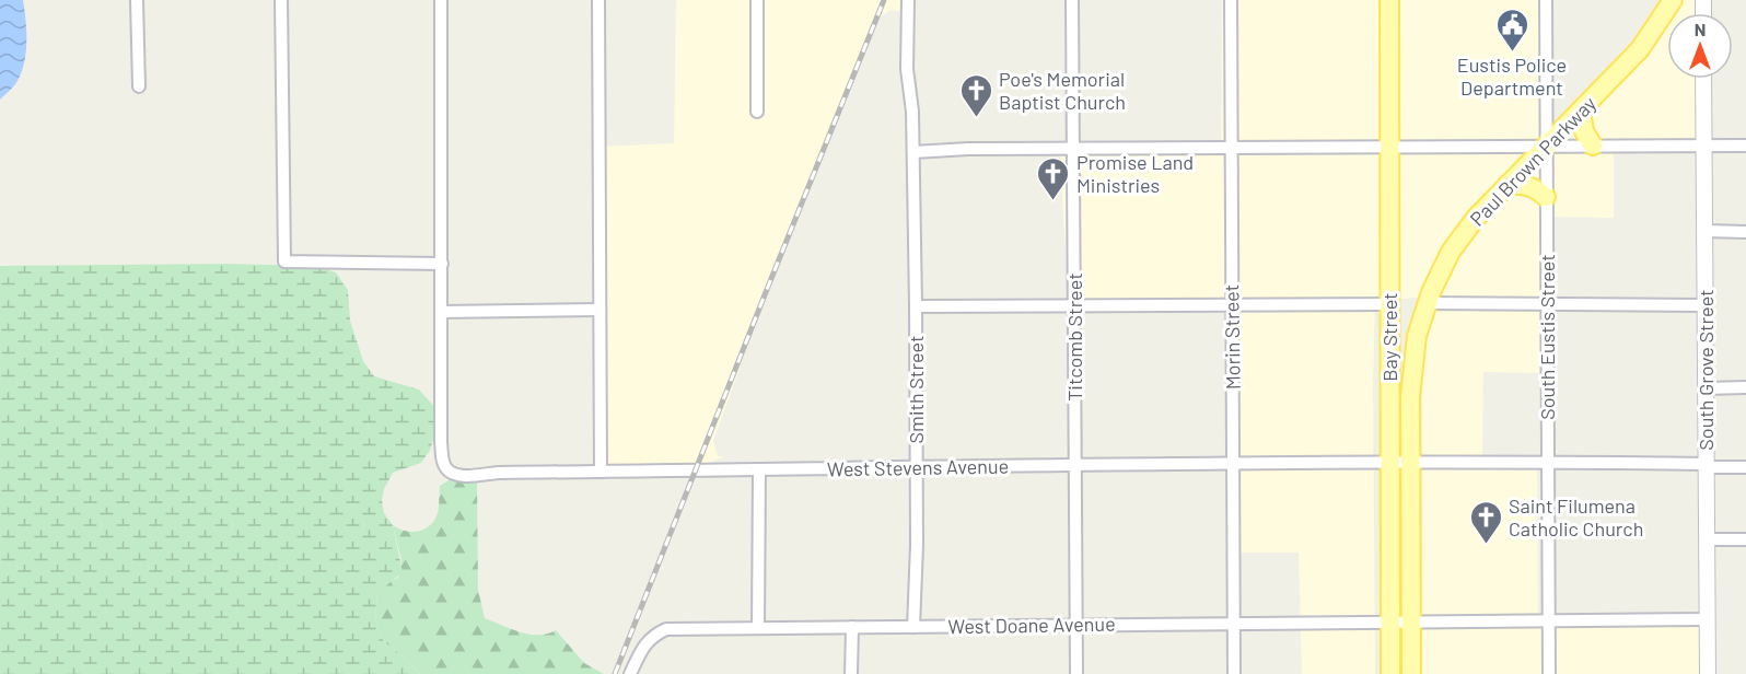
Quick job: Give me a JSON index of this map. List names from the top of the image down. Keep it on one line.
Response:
{"streets":{"main road":["Paul Brown Parkway","Bay Street"],"street":["Titcomb Street","Morin Street","South Eustis Street","South Grove Street","Smith Street","West Stevens Avenue","West Doane Avenue"]},"crossings":[["Paul Brown Parkway","Bay Street"],["Paul Brown Parkway","South Eustis Street"],["Titcomb Street","West Stevens Avenue"],["Titcomb Street","West Doane Avenue"],["Morin Street","West Stevens Avenue"],["Morin Street","West Doane Avenue"],["Bay Street","West Stevens Avenue"],["Bay Street","West Doane Avenue"],["South Eustis Street","West Stevens Avenue"],["South Eustis Street","West Doane Avenue"],["South Grove Street","West Stevens Avenue"],["South Grove Street","West Doane Avenue"],["Smith Street","West Stevens Avenue"],["Smith Street","West Doane Avenue"]],"places":{"public building":["Eustis Police Department"],"church":["Poe's Memorial Baptist Church","Promise Land Ministries","Saint Filumena Catholic Church"]},"north":"top"}
